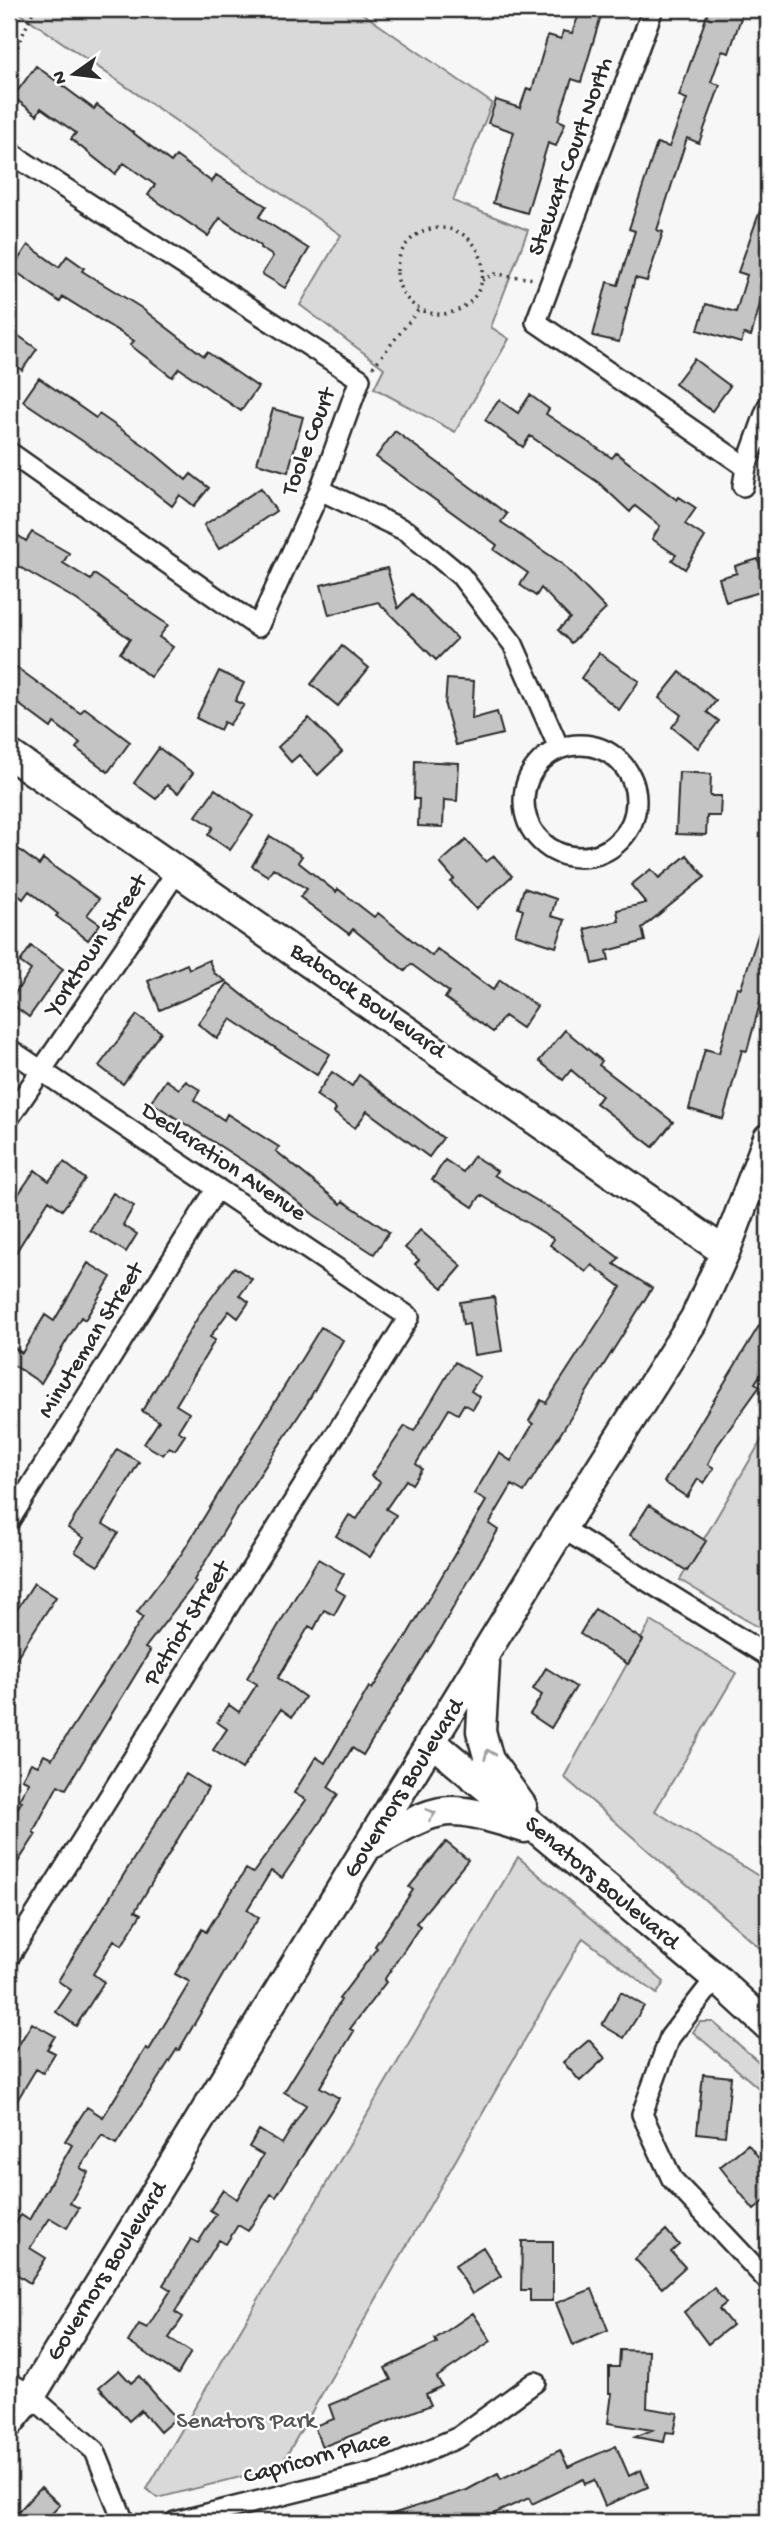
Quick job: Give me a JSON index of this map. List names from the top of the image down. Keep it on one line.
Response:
{"streets":{"main road":["Babcock Boulevard","Governors Boulevard","Senators Boulevard"],"street":["Stewart Court North","Toole Court","Yorktown Street","Declaration Avenue","Minuteman Street","Patriot Street","Capricorn Place"]},"crossings":[["Yorktown Street","Babcock Boulevard"],["Yorktown Street","Declaration Avenue"],["Babcock Boulevard","Governors Boulevard"],["Declaration Avenue","Minuteman Street"],["Declaration Avenue","Patriot Street"],["Governors Boulevard","Senators Boulevard"]],"parks":["Senators Park"],"north":"left"}
